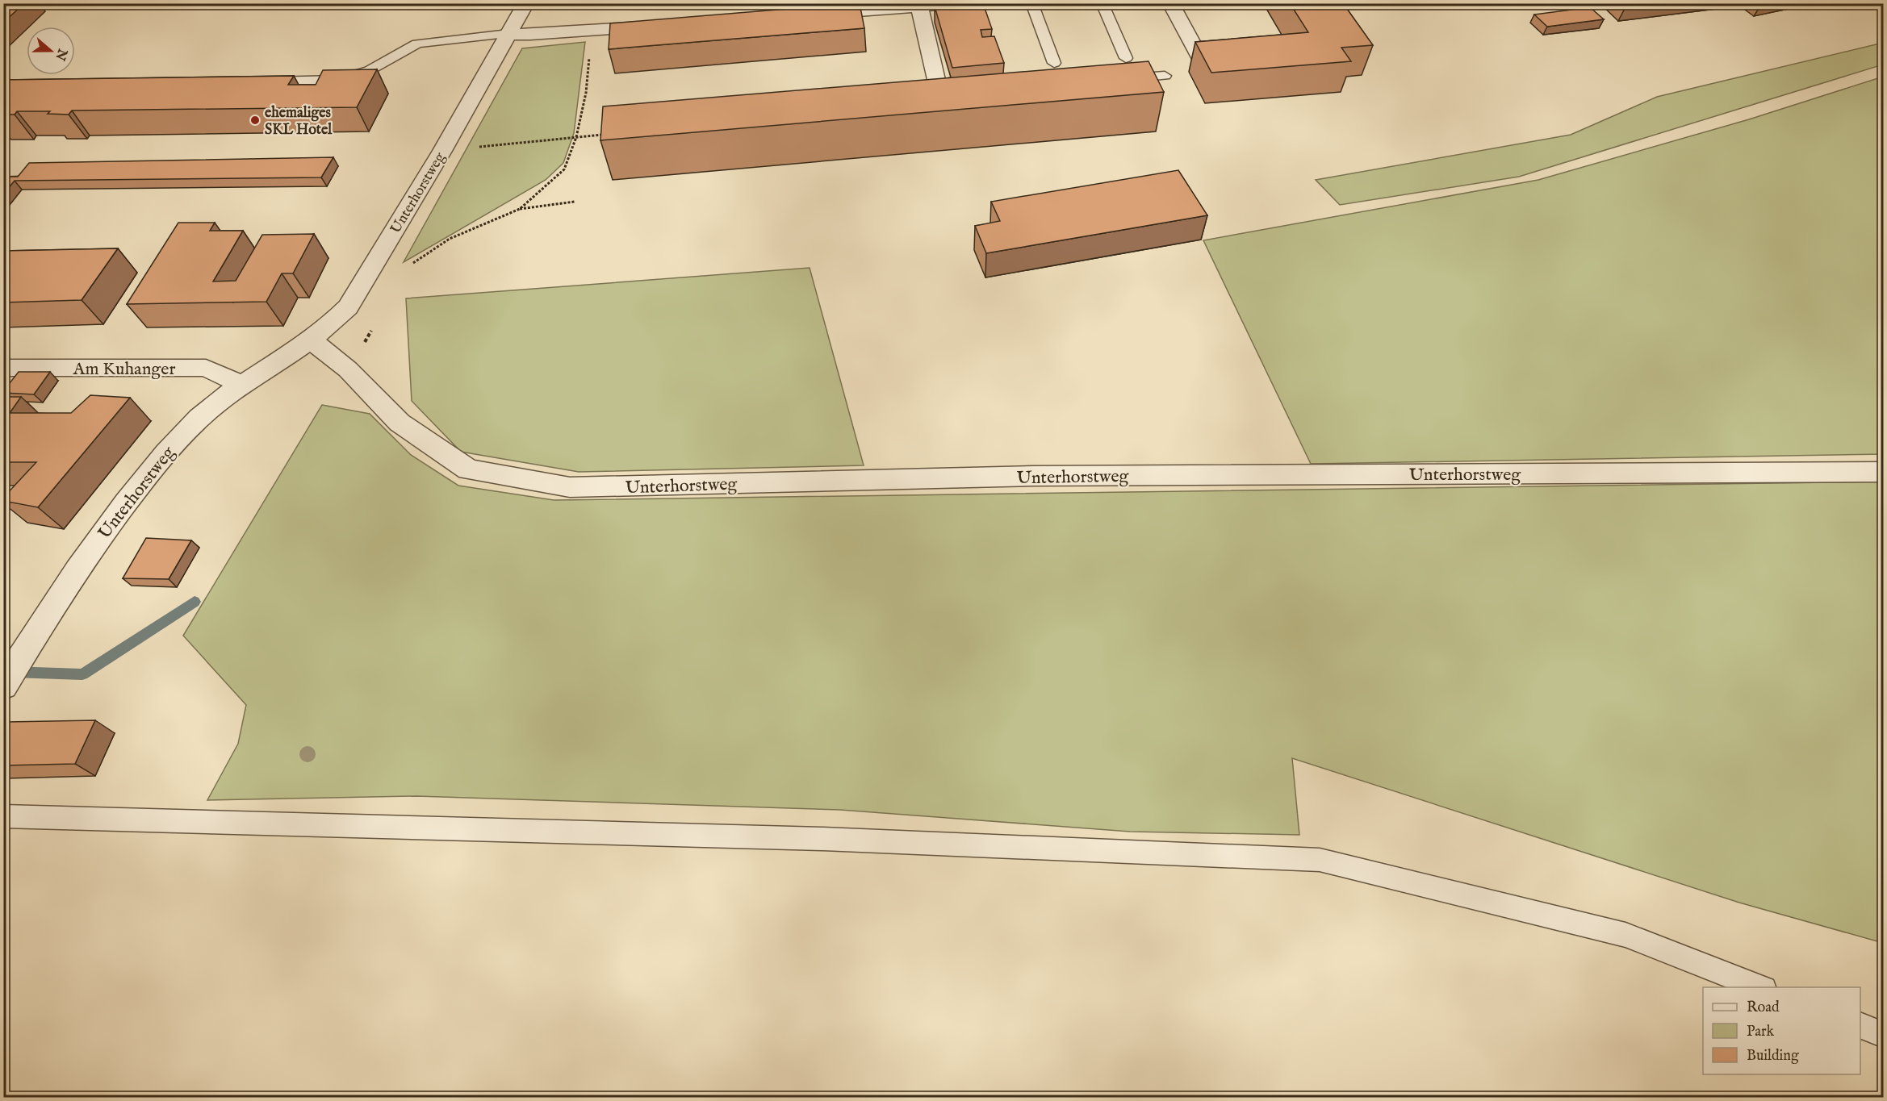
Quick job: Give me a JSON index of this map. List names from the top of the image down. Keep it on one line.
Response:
{"streets":{"street":["Unterhorstweg","Am Kuhanger"]},"crossings":[["Unterhorstweg","Am Kuhanger"]],"places":["ehemaliges SKL Hotel"],"legend":["Road","Park","Building"],"north":"right"}
